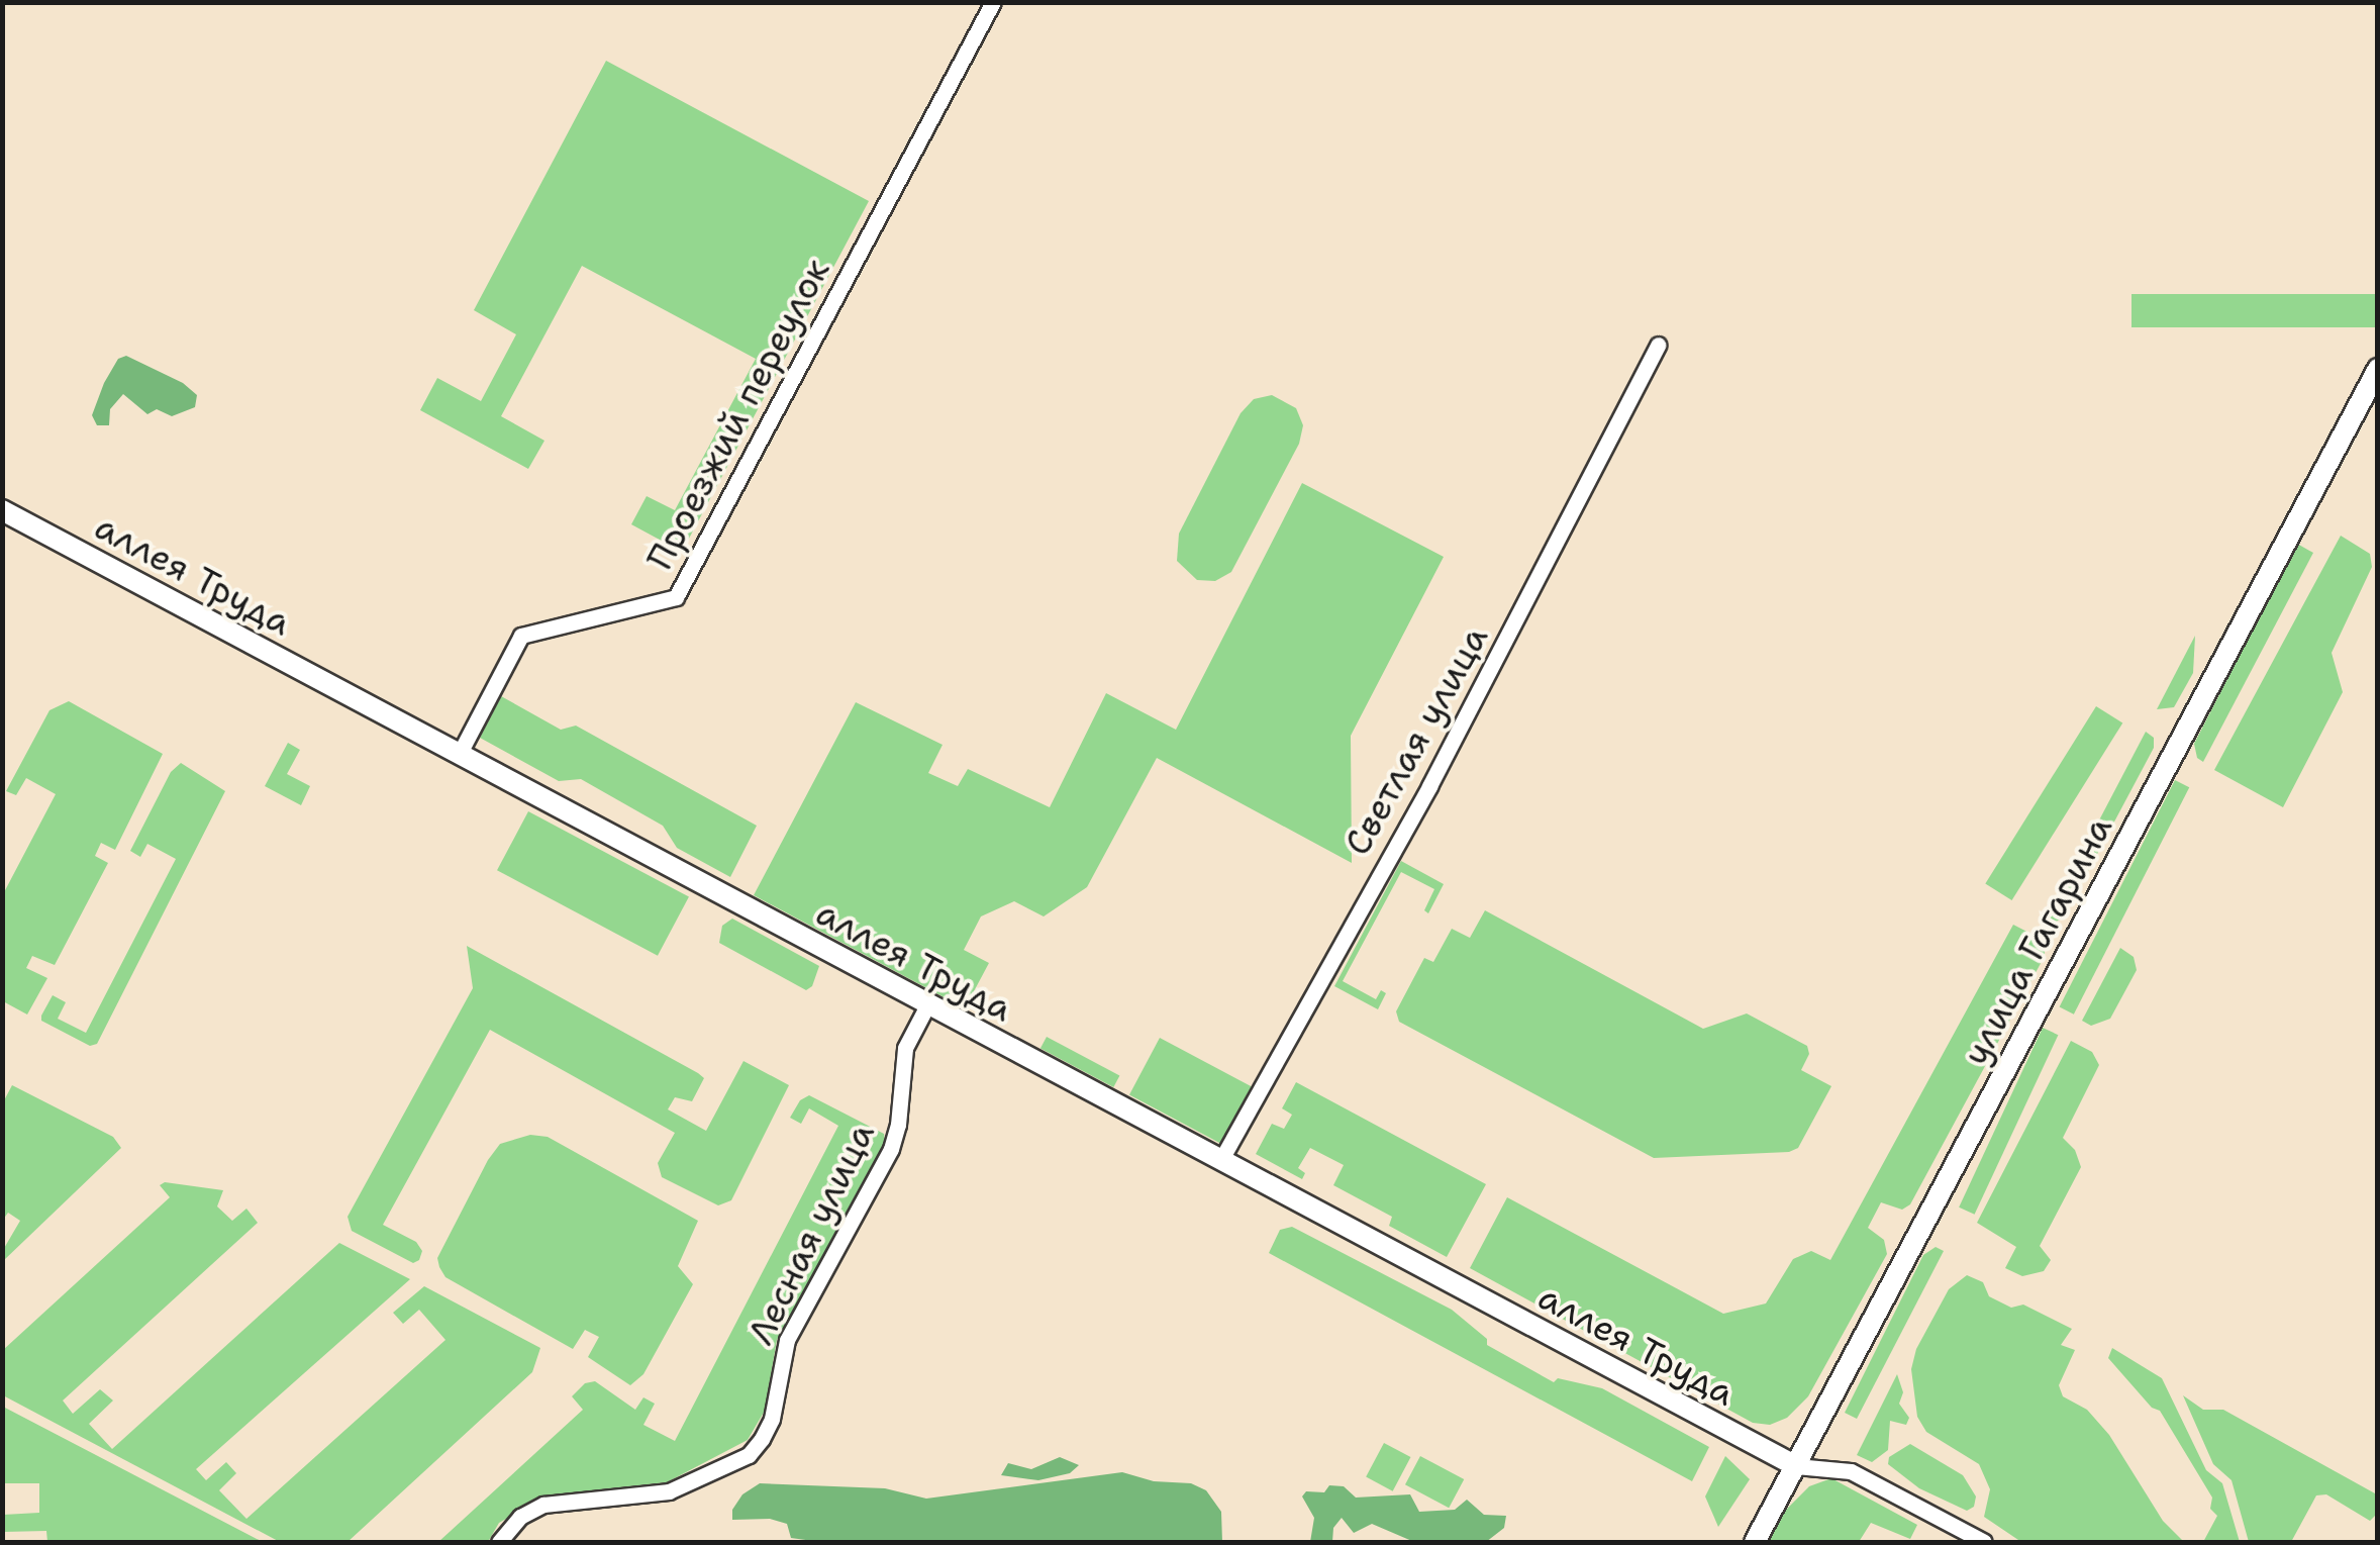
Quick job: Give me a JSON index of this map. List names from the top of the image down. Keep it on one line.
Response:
{"streets":{"street":["Проезжий переулок","аллея Труда","Светлая улица","улица Гагарина","Лесная улица"]},"crossings":[["Проезжий переулок","аллея Труда"],["аллея Труда","Светлая улица"],["аллея Труда","улица Гагарина"],["аллея Труда","Лесная улица"]]}
